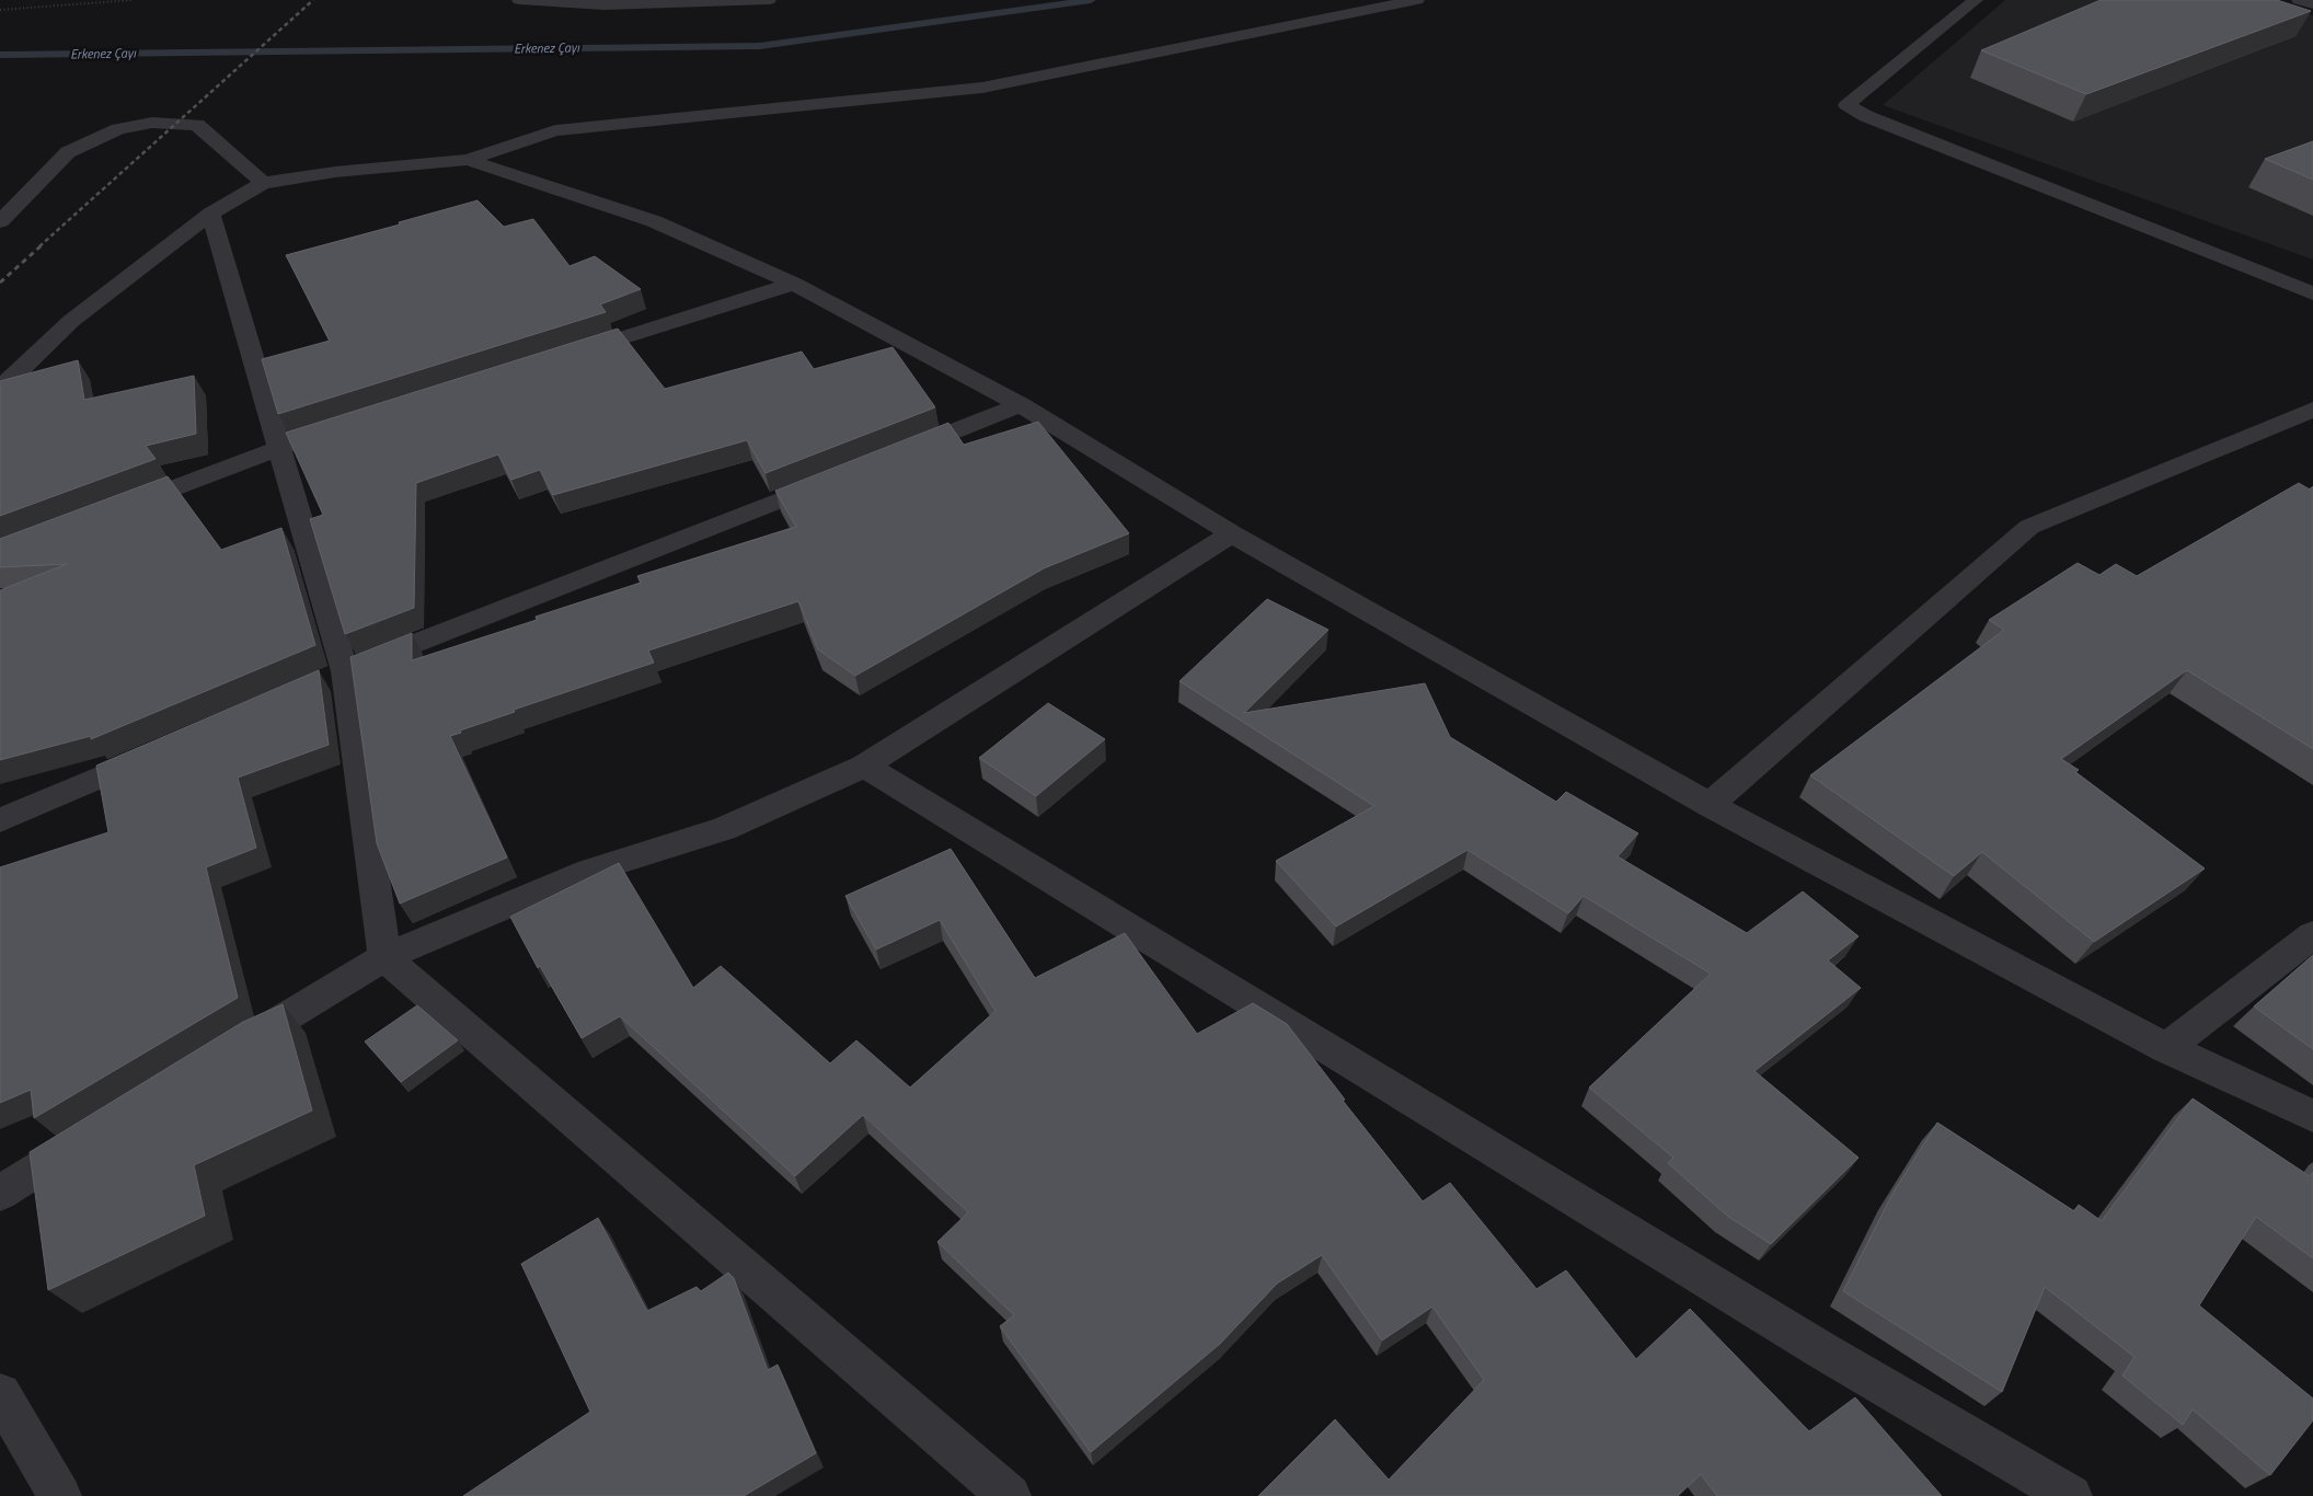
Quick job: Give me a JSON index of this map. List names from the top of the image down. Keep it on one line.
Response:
{"water":["Erkenez Çayı"]}
